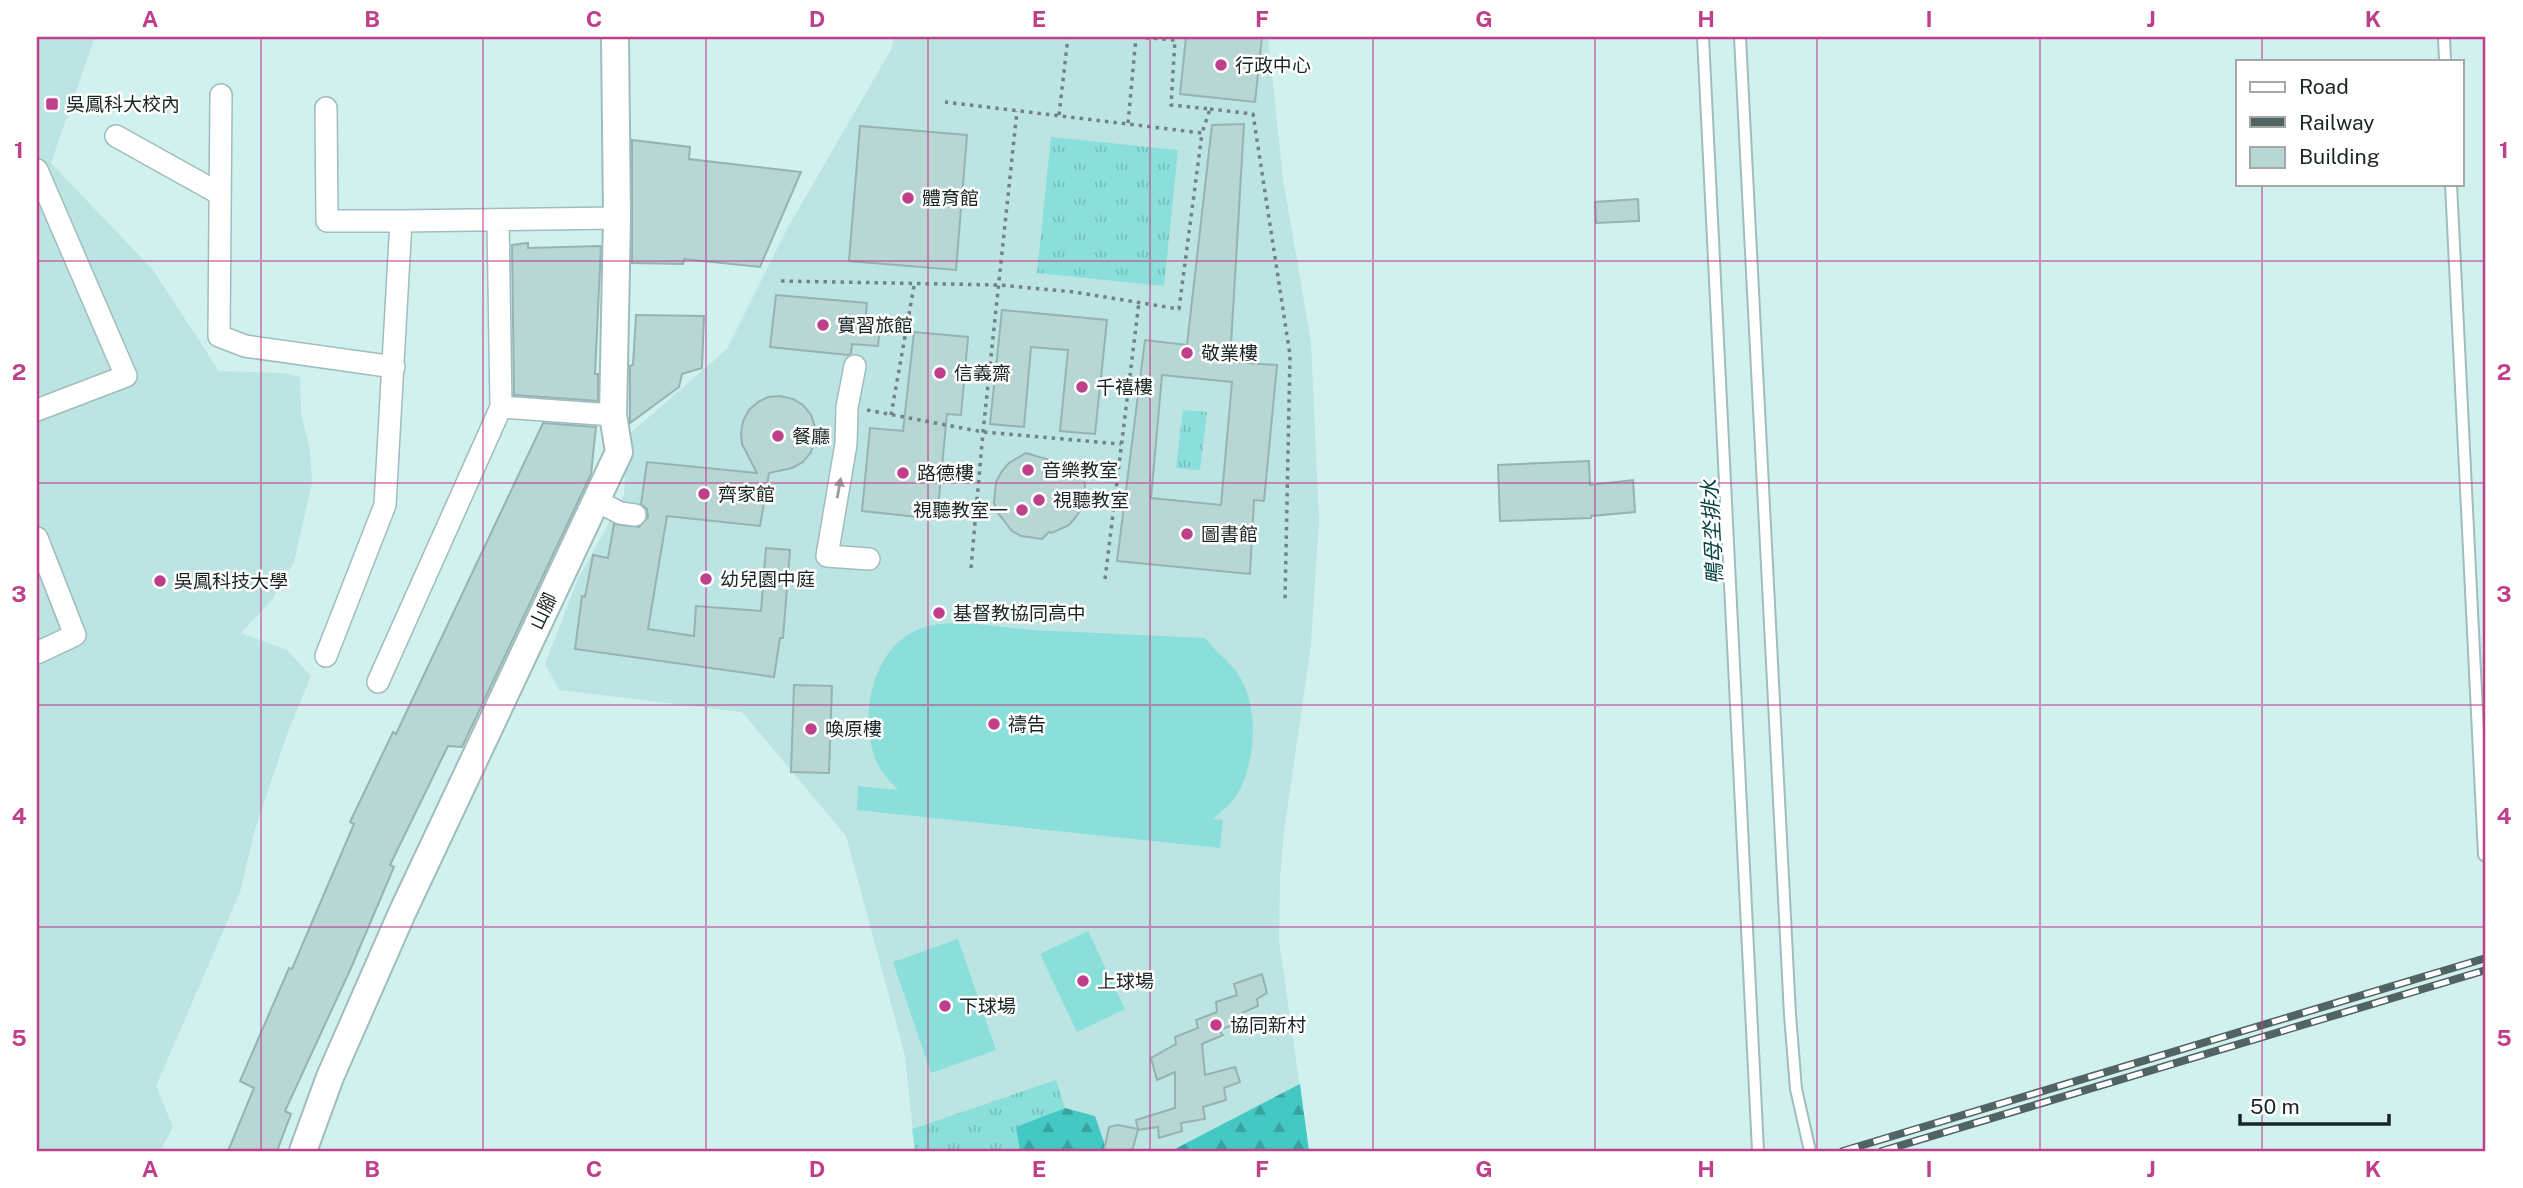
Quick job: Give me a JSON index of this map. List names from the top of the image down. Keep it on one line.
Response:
{"streets":{"street":["山腳"]},"water":["鴨母坔排水"],"places":{"other":["行政中心","體育館","實習旅館","敬業樓","信義齋","千禧樓","餐廳","音樂教室","路德樓","齊家館","視聽教室","視聽教室一","圖書館","幼兒園中庭","吳鳳科技大學","基督教協同高中","禱告","喚原樓","上球場","下球場","協同新村"],"transit":["吳鳳科大校內"]},"legend":["Road","Railway","Building"],"scale_bar":"50 m","grid":{"columns":["A","B","C","D","E","F","G","H","I","J","K"],"rows":["1","2","3","4","5"]}}
